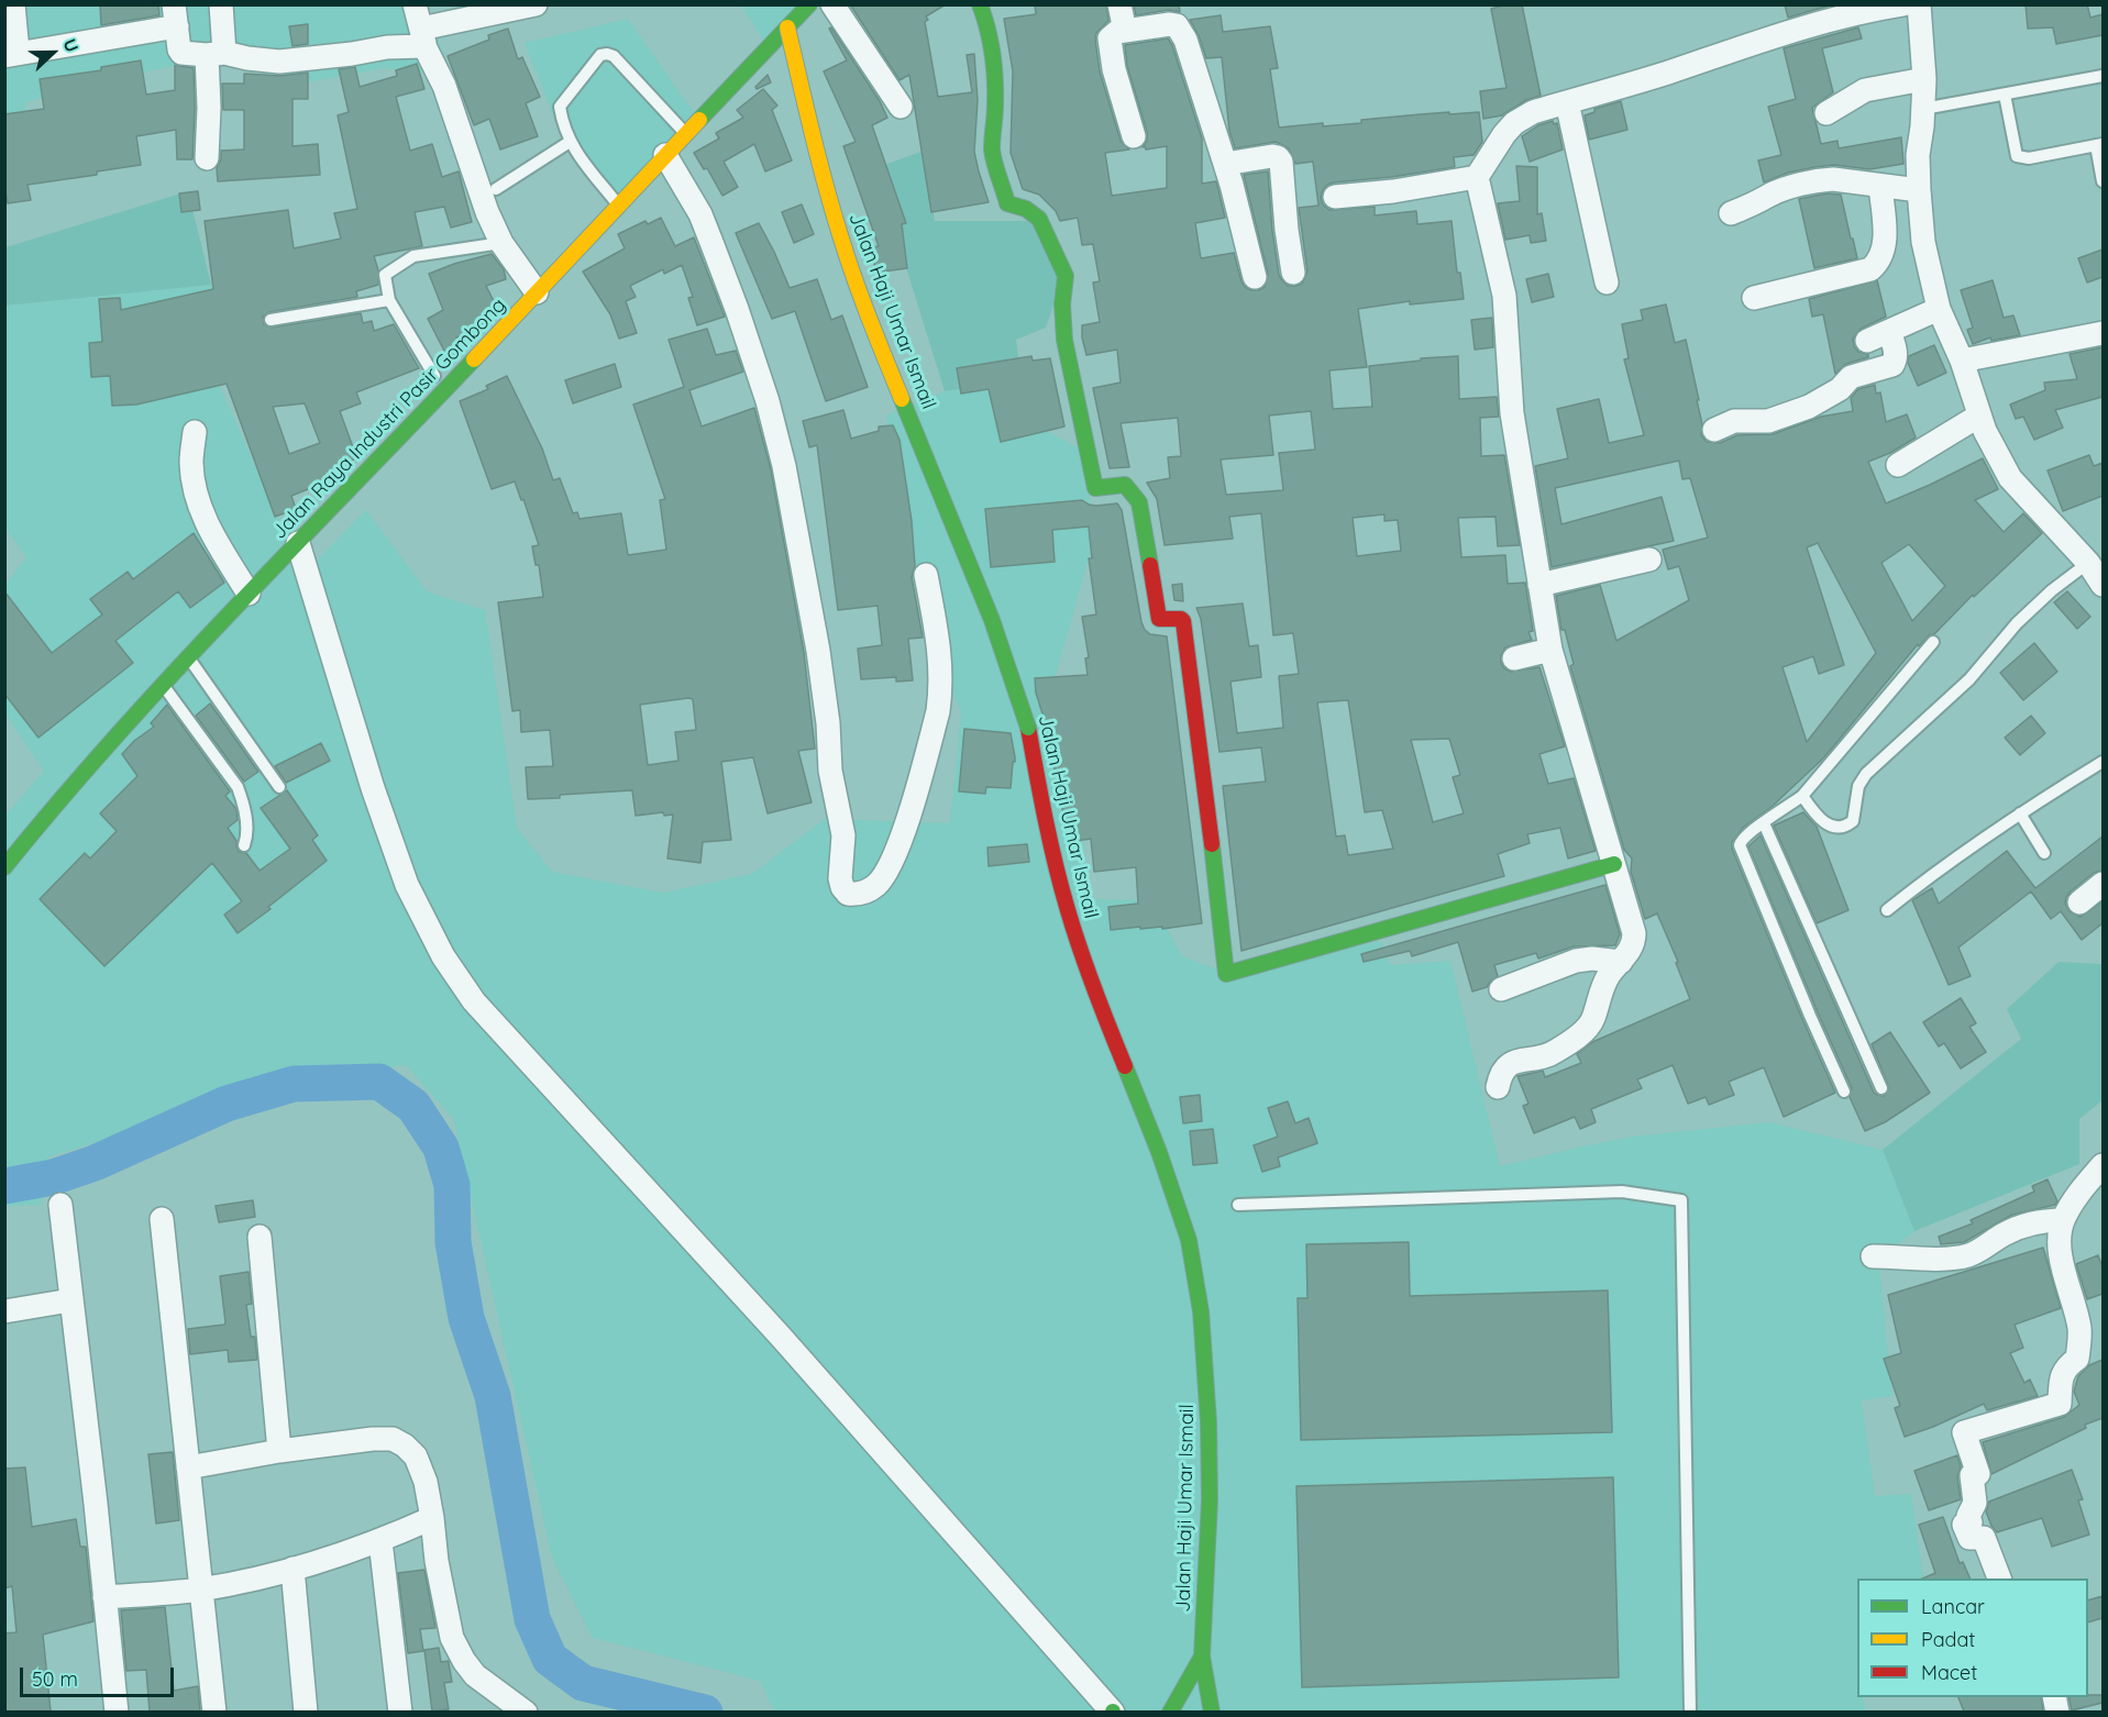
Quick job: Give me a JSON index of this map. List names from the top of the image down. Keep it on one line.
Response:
{"streets":{"main road":["Jalan Haji Umar Ismail","Jalan Raya Industri Pasir Gombong"]},"legend":["Lancar","Padat","Macet"],"scale_bar":"50 m","north":"right"}
